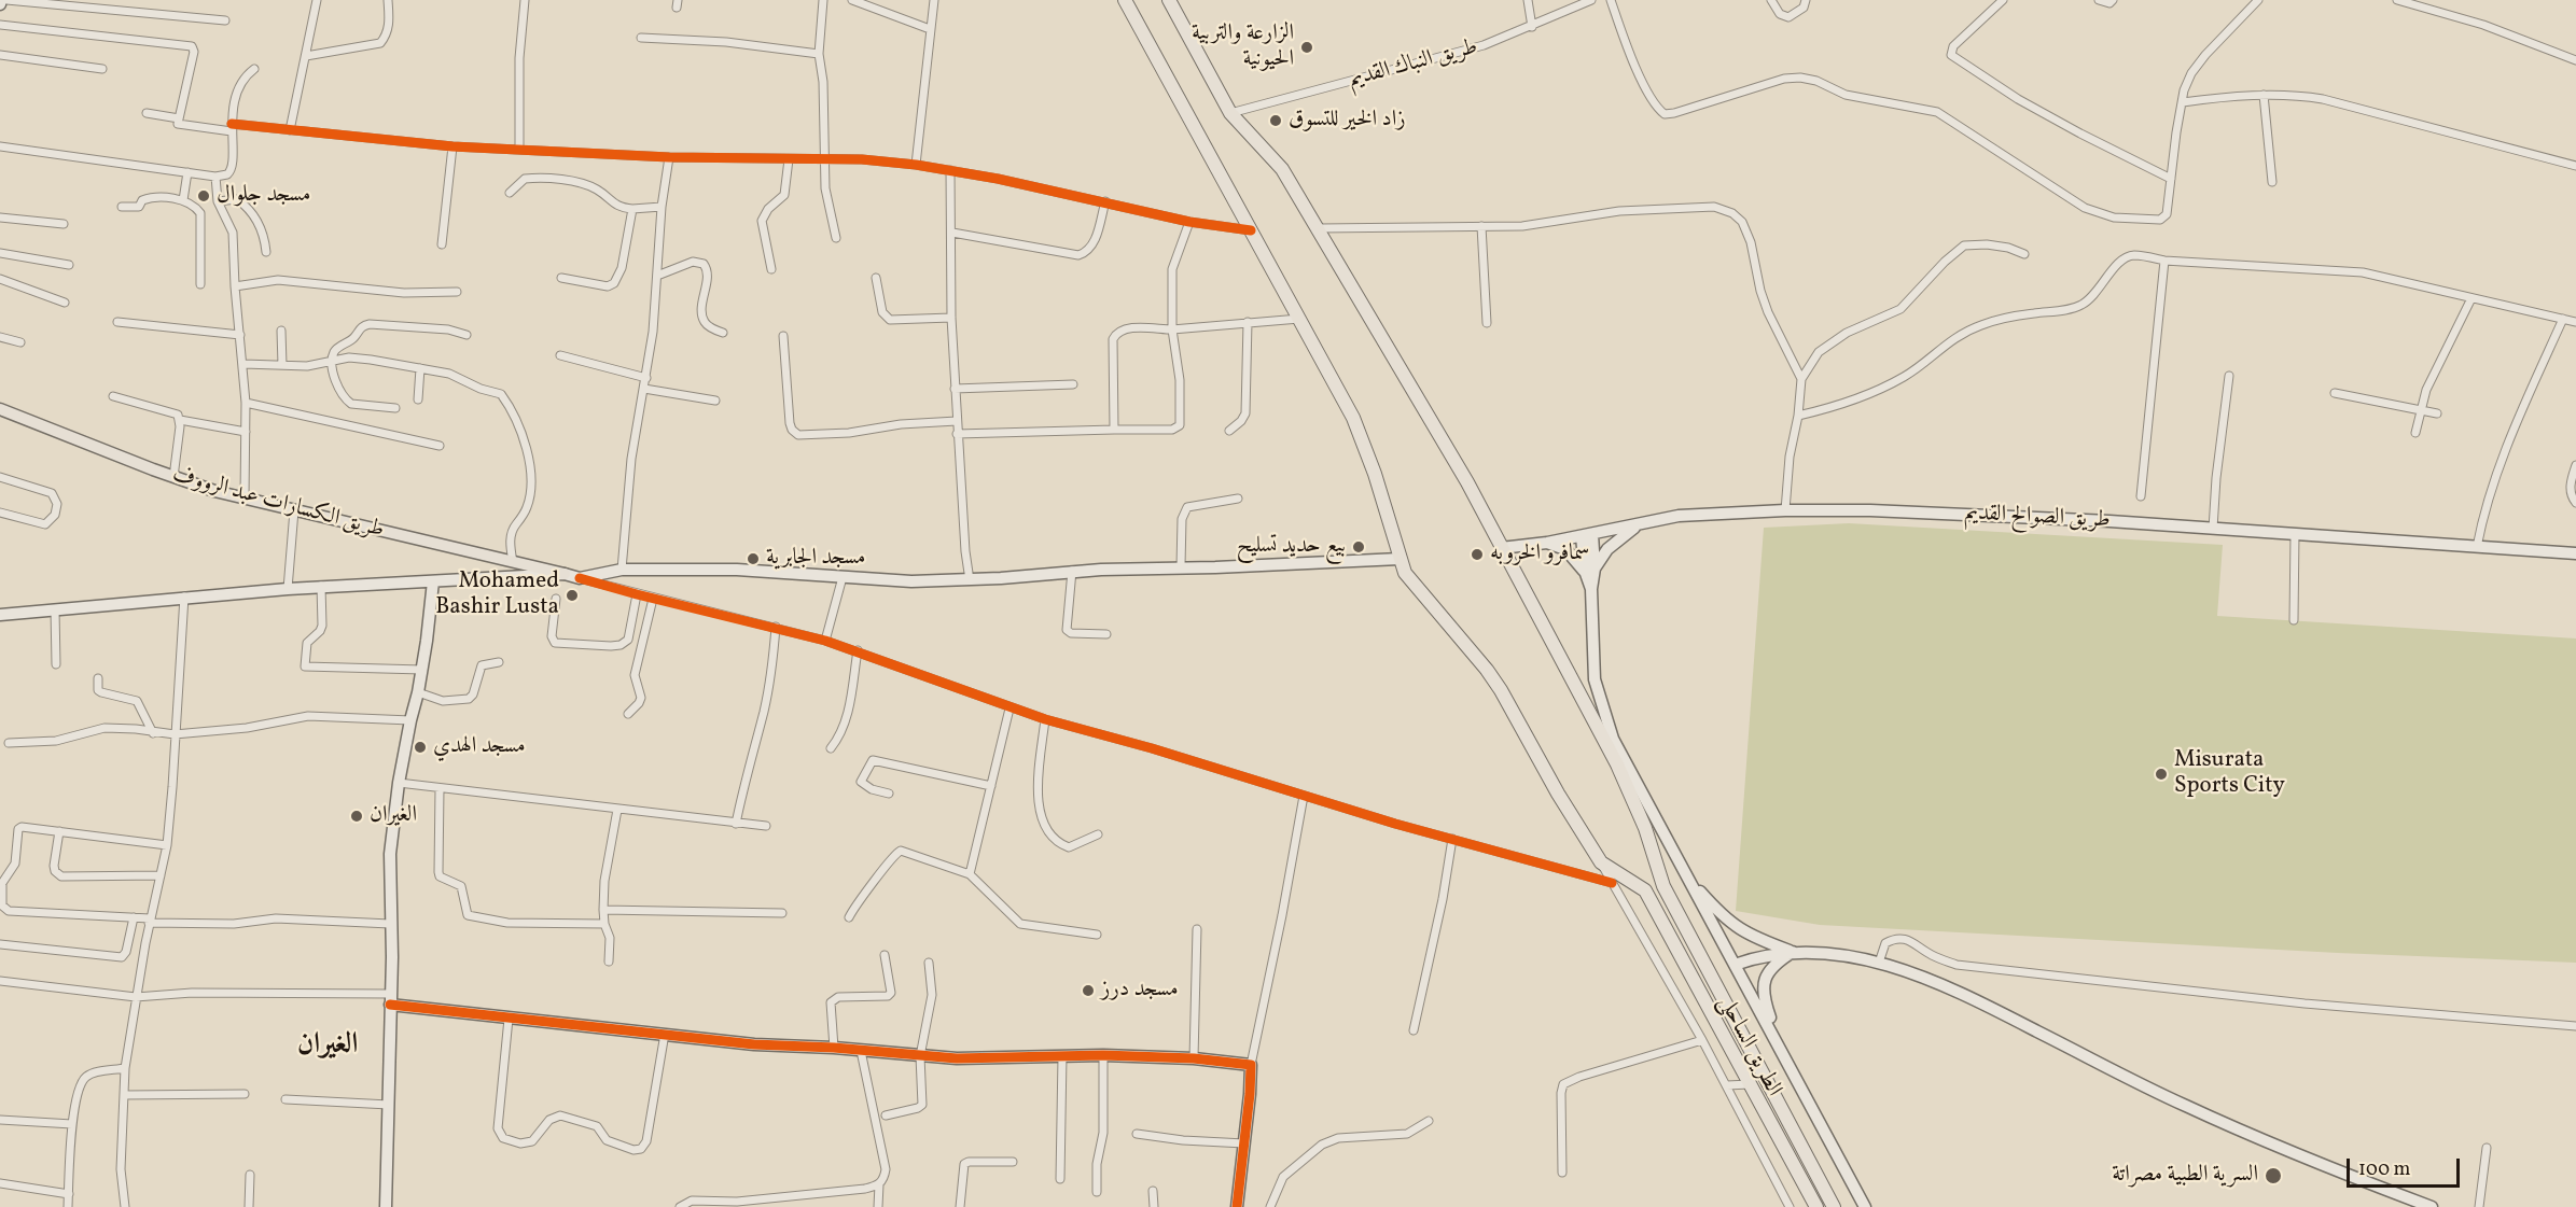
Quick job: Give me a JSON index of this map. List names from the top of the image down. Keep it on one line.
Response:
{"streets":{"highway":["الطريق الساحلى"],"main road":["طريق الكسارات عبد الرووف"],"street":["طريق النباك القديم","طريق الصوالح القديم"]},"crossings":[["طريق النباك القديم","الطريق الساحلى"],["طريق الصوالح القديم","الطريق الساحلى"]],"districts":["الغيران"],"places":["الزارعة والتربية الحيونية","زاد الخير للتسوق","مسجد جلوال","بيع حديد تسليح","سمافرو الخروبه","مسجد الجابرية","Mohamed Bashir Lusta","مسجد الهدي","Misurata Sports City","الغيران","مسجد درز","السرية الطبية مصراتة"],"scale_bar":"100 m"}
